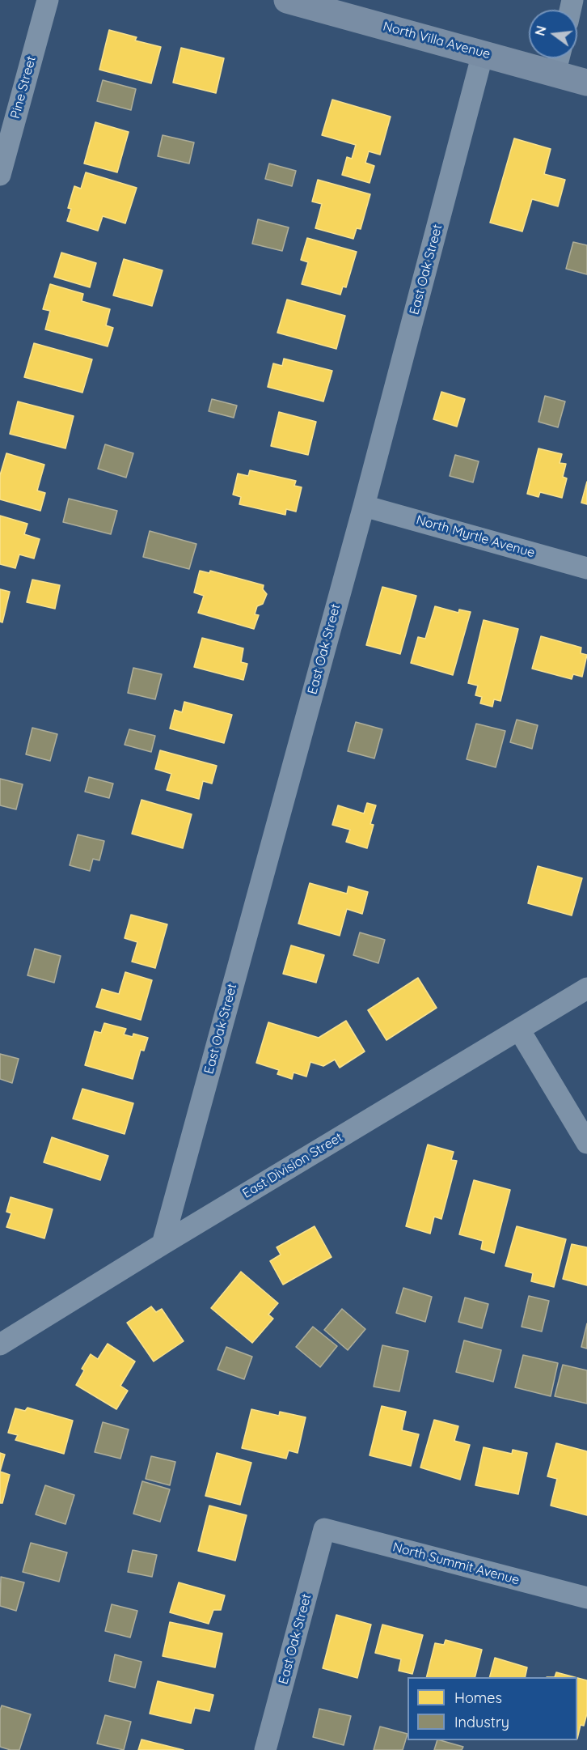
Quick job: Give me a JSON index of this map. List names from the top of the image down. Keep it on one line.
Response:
{"streets":{"street":["North Villa Avenue","Pine Street","East Oak Street","North Myrtle Avenue","East Division Street","North Summit Avenue"]},"crossings":[["North Villa Avenue","East Oak Street"],["East Oak Street","North Myrtle Avenue"],["East Oak Street","East Division Street"],["East Oak Street","North Summit Avenue"]],"legend":["Homes","Industry"],"north":"left"}
